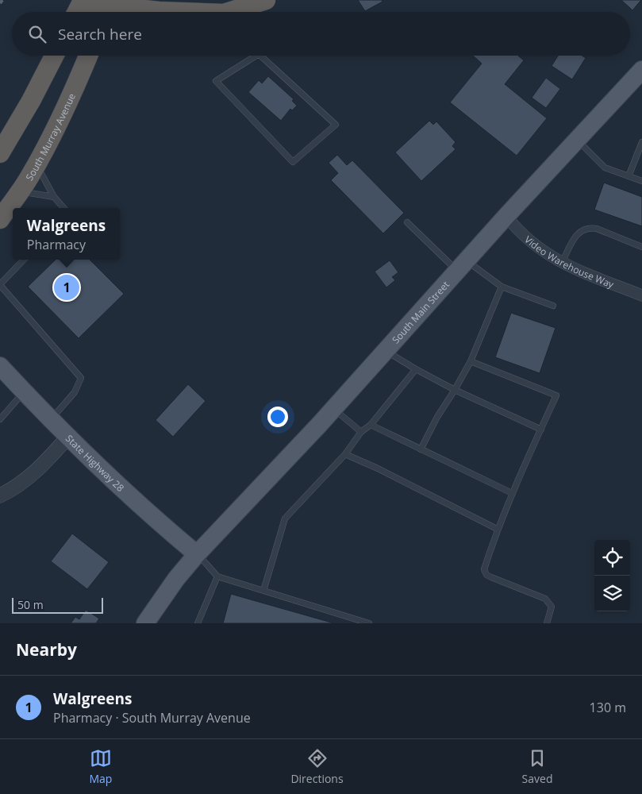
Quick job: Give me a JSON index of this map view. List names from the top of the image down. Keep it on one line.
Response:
{"streets":{"highway":["South Murray Avenue"],"main road":["South Main Street","State Highway 28"],"street":["Video Warehouse Way"]},"crossings":[["Video Warehouse Way","South Main Street"],["South Main Street","State Highway 28"]],"scale_bar":"50 m","page":{"search":"Search here","popup":["Walgreens","Pharmacy"],"pins":"1","scale":"50 m","heading":"Nearby","list":[{"mark":"1","name":"Walgreens","note":"Pharmacy · South Murray Avenue","value":"130 m"}],"nav":["Map","Directions","Saved"]}}
